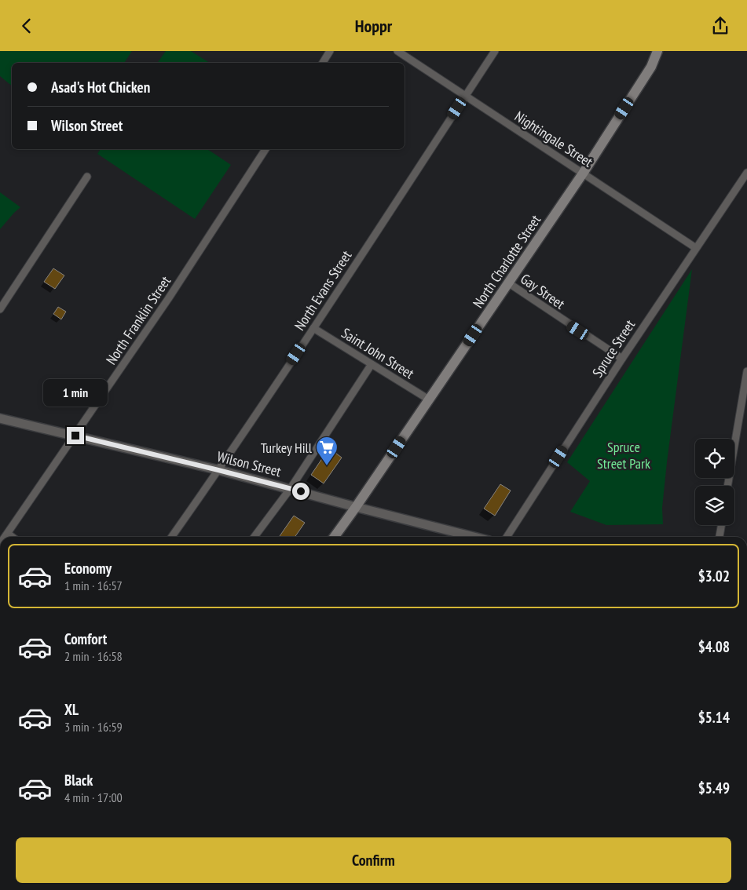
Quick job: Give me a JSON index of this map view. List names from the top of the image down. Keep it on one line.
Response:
{"streets":{"main road":["North Charlotte Street"],"street":["Nightingale Street","North Evans Street","Gay Street","North Franklin Street","Spruce Street","Saint John Street","Wilson Street"]},"crossings":[["Nightingale Street","North Charlotte Street"],["Nightingale Street","North Evans Street"],["Nightingale Street","Spruce Street"],["North Charlotte Street","Gay Street"],["North Charlotte Street","Saint John Street"],["North Charlotte Street","Wilson Street"],["North Evans Street","Saint John Street"],["North Evans Street","Wilson Street"],["Gay Street","Spruce Street"],["North Franklin Street","Wilson Street"]],"parks":["Spruce Street Park"],"places":{"supermarket":["Turkey Hill"]},"page":{"header":"Hoppr","banner":["Asad's Hot Chicken","Wilson Street"],"bubble":"1 min","list":[{"name":"Economy","note":"1 min · 16:57","value":"$3.02"},{"name":"Comfort","note":"2 min · 16:58","value":"$4.08"},{"name":"XL","note":"3 min · 16:59","value":"$5.14"},{"name":"Black","note":"4 min · 17:00","value":"$5.49"}],"buttons":"Confirm"}}
